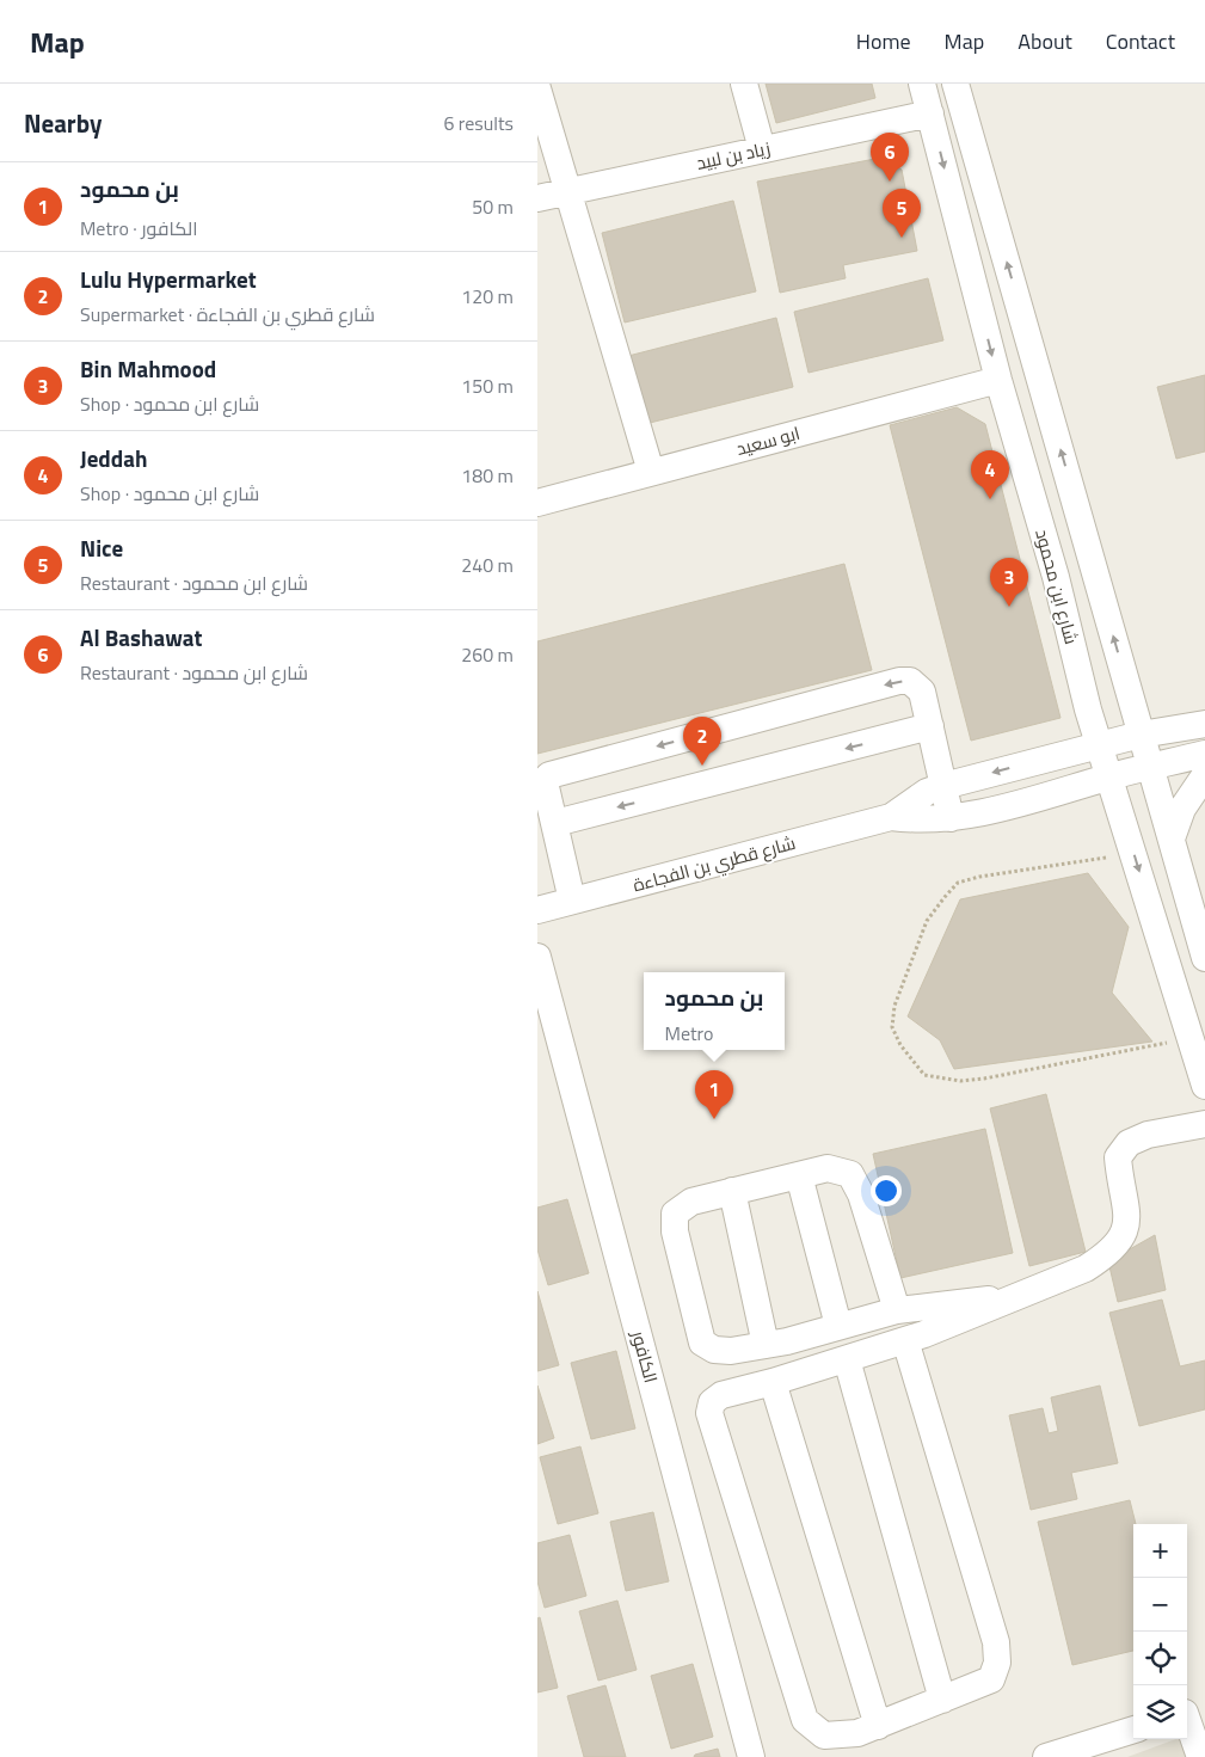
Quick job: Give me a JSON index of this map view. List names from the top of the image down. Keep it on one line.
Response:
{"streets":{"street":["زياد بن لبيد","ابو سعيد","شارع ابن محمود","شارع قطري بن الفجاءة","الكافور"]},"crossings":[["زياد بن لبيد","شارع ابن محمود"],["ابو سعيد","شارع ابن محمود"],["شارع ابن محمود","شارع قطري بن الفجاءة"]],"page":{"header":"Map","nav":["Home","Map","About","Contact"],"heading":["Nearby","6 results"],"pins":["6","5","4","3","2","1"],"list":[{"mark":"1","name":"بن محمود","note":"Metro · الكافور","value":"50 m"},{"mark":"2","name":"Lulu Hypermarket","note":"Supermarket · شارع قطري بن الفجاءة","value":"120 m"},{"mark":"3","name":"Bin Mahmood","note":"Shop · شارع ابن محمود","value":"150 m"},{"mark":"4","name":"Jeddah","note":"Shop · شارع ابن محمود","value":"180 m"},{"mark":"5","name":"Nice","note":"Restaurant · شارع ابن محمود","value":"240 m"},{"mark":"6","name":"Al Bashawat","note":"Restaurant · شارع ابن محمود","value":"260 m"}],"popup":["بن محمود","Metro"],"map_buttons":["+","−"]}}
